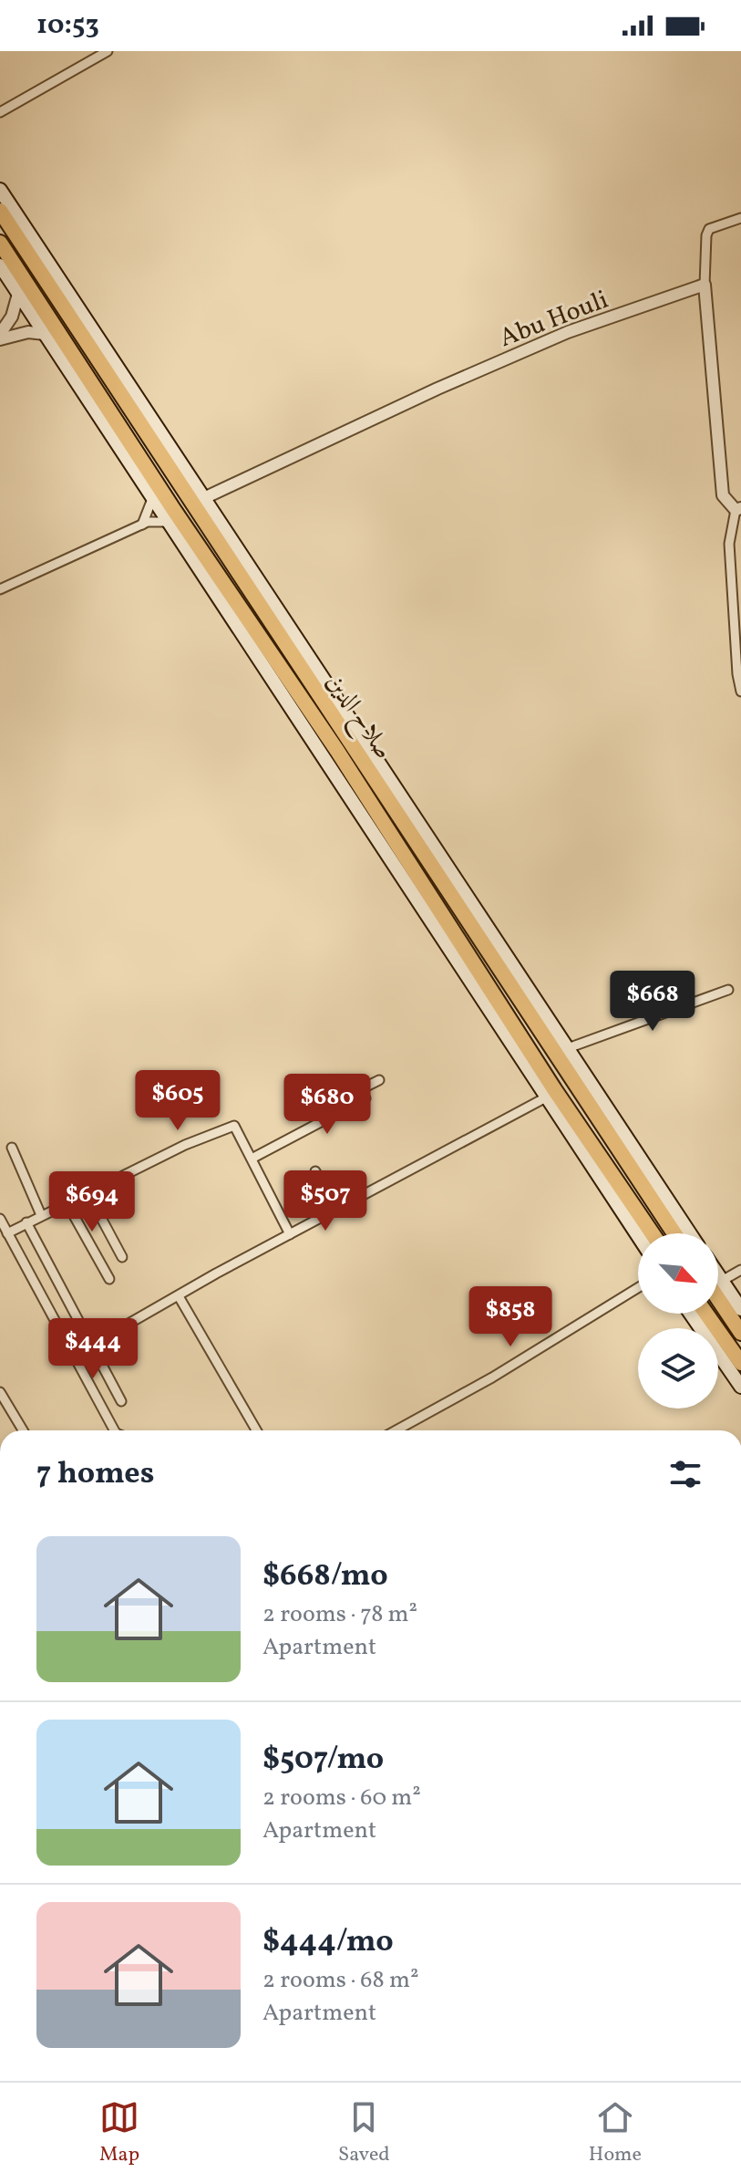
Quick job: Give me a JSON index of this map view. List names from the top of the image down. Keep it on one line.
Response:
{"streets":{"highway":["صلاح الدين"],"street":["Abu Houli"]},"north":"bottom right","page":{"status":"10:53","price":["$668","$605","$680","$507","$694","$858","$444"],"heading":"7 homes","list":[{"name":"$668/mo","note":"2 rooms · 78 m² · Apartment"},{"name":"$507/mo","note":"2 rooms · 60 m² · Apartment"},{"name":"$444/mo","note":"2 rooms · 68 m² · Apartment"}],"tabs":["Map","Saved","Home"]}}
